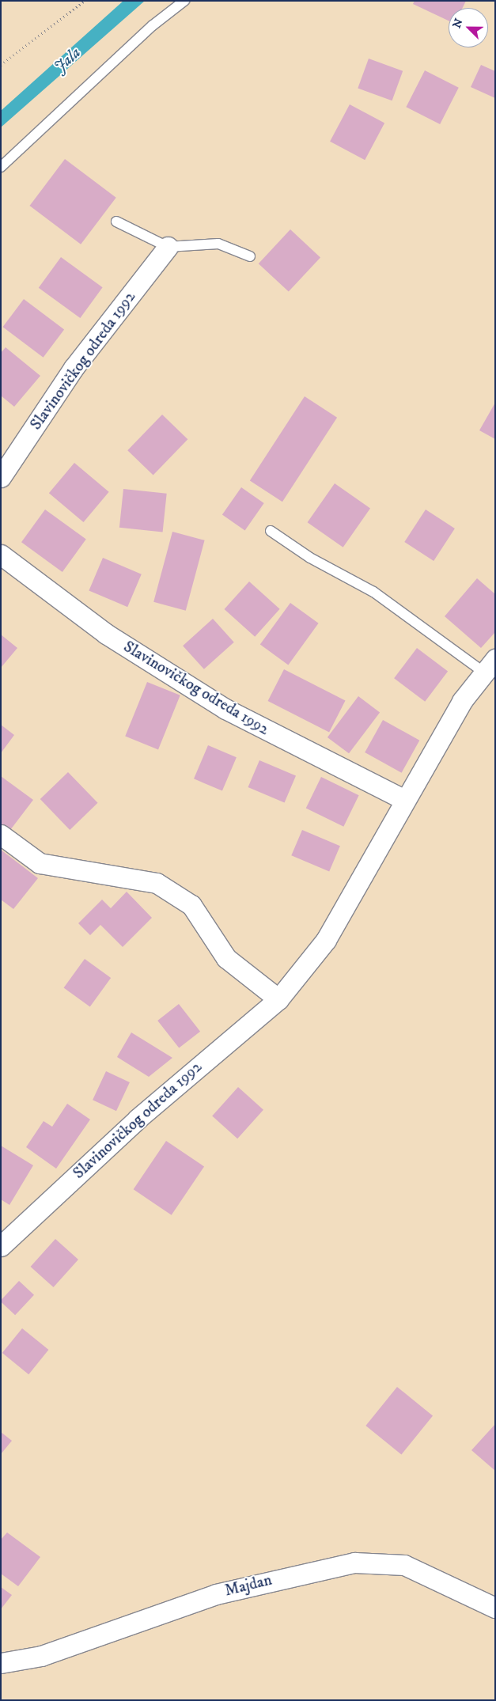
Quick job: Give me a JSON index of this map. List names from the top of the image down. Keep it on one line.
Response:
{"streets":{"street":["Slavinovičkog odreda 1992","Majdan"]},"water":["Jala"],"north":"top left"}
